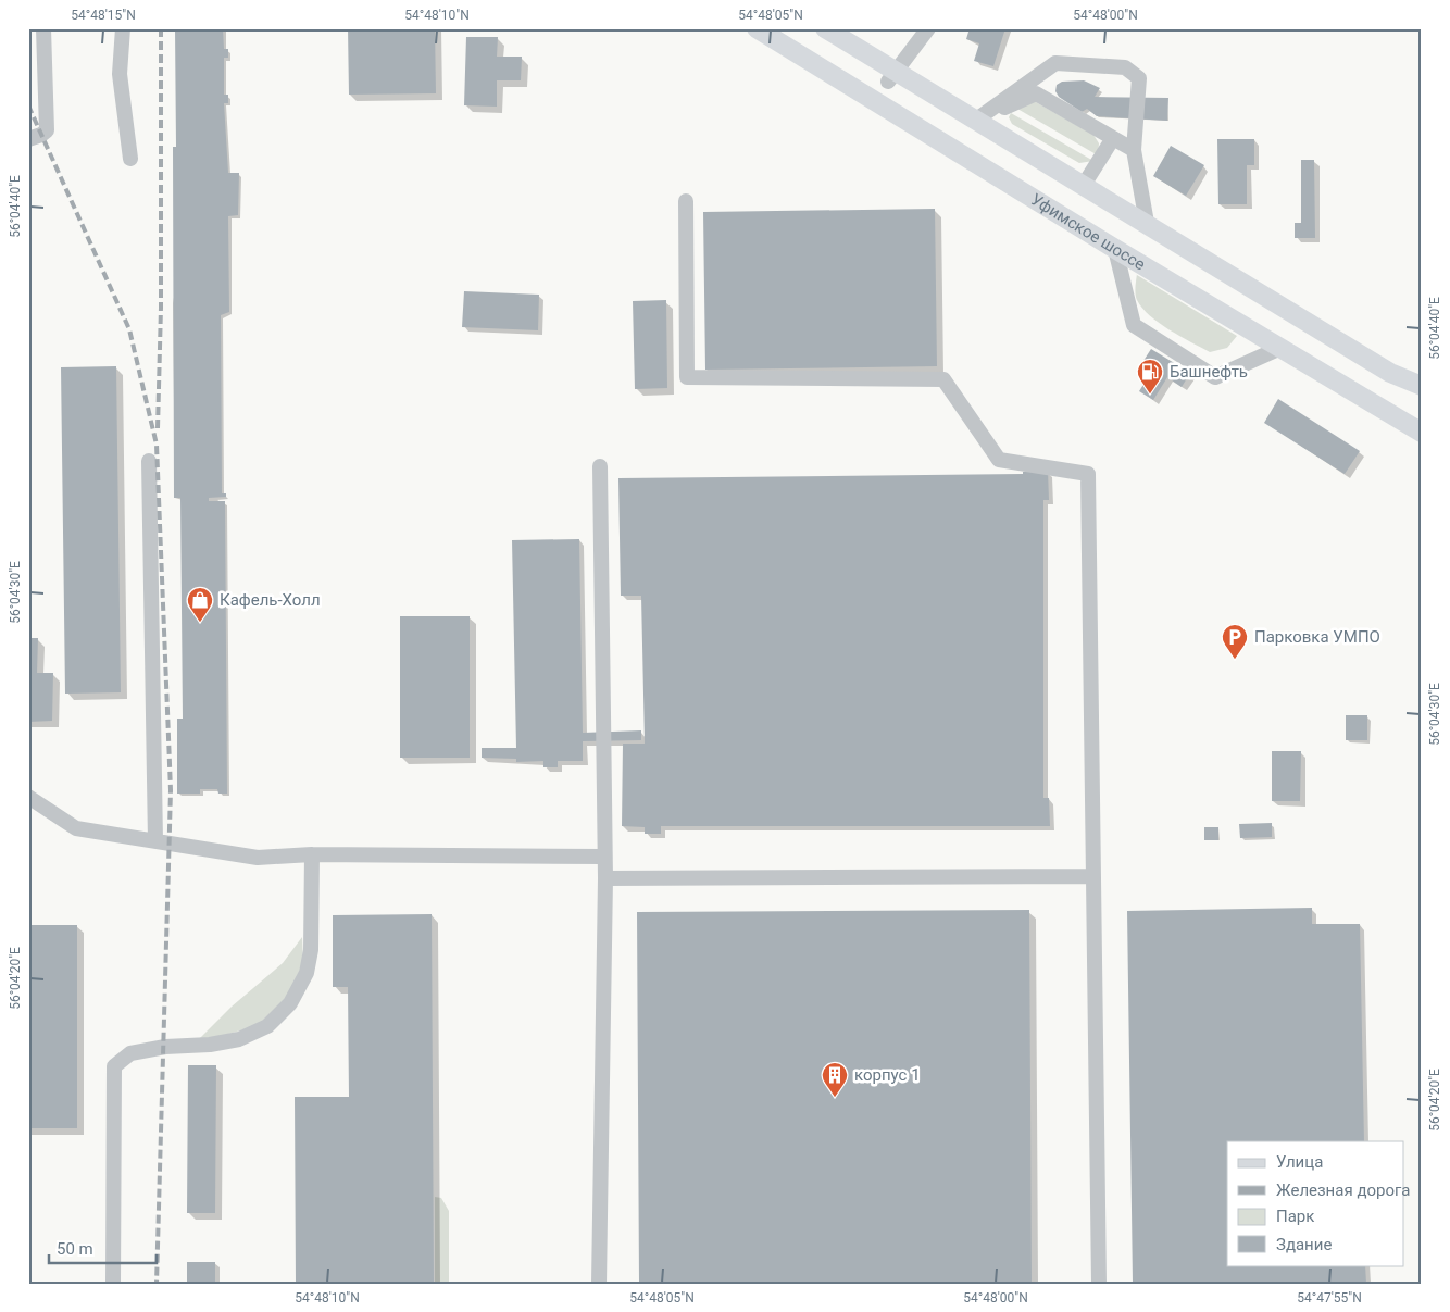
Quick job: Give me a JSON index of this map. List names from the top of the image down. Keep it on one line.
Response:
{"streets":{"main road":["Уфимское шоссе"]},"places":{"fuel station":["Башнефть"],"shop":["Кафель-Холл"],"parking":["Парковка УМПО"],"building":["корпус 1"]},"legend":["Улица","Железная дорога","Парк","Здание"],"scale_bar":"50 m","coordinates":["54°48'15\"N","54°48'10\"N","54°48'05\"N","54°48'00\"N","56°04'40\"E","56°04'30\"E","56°04'20\"E","54°47'55\"N"]}
